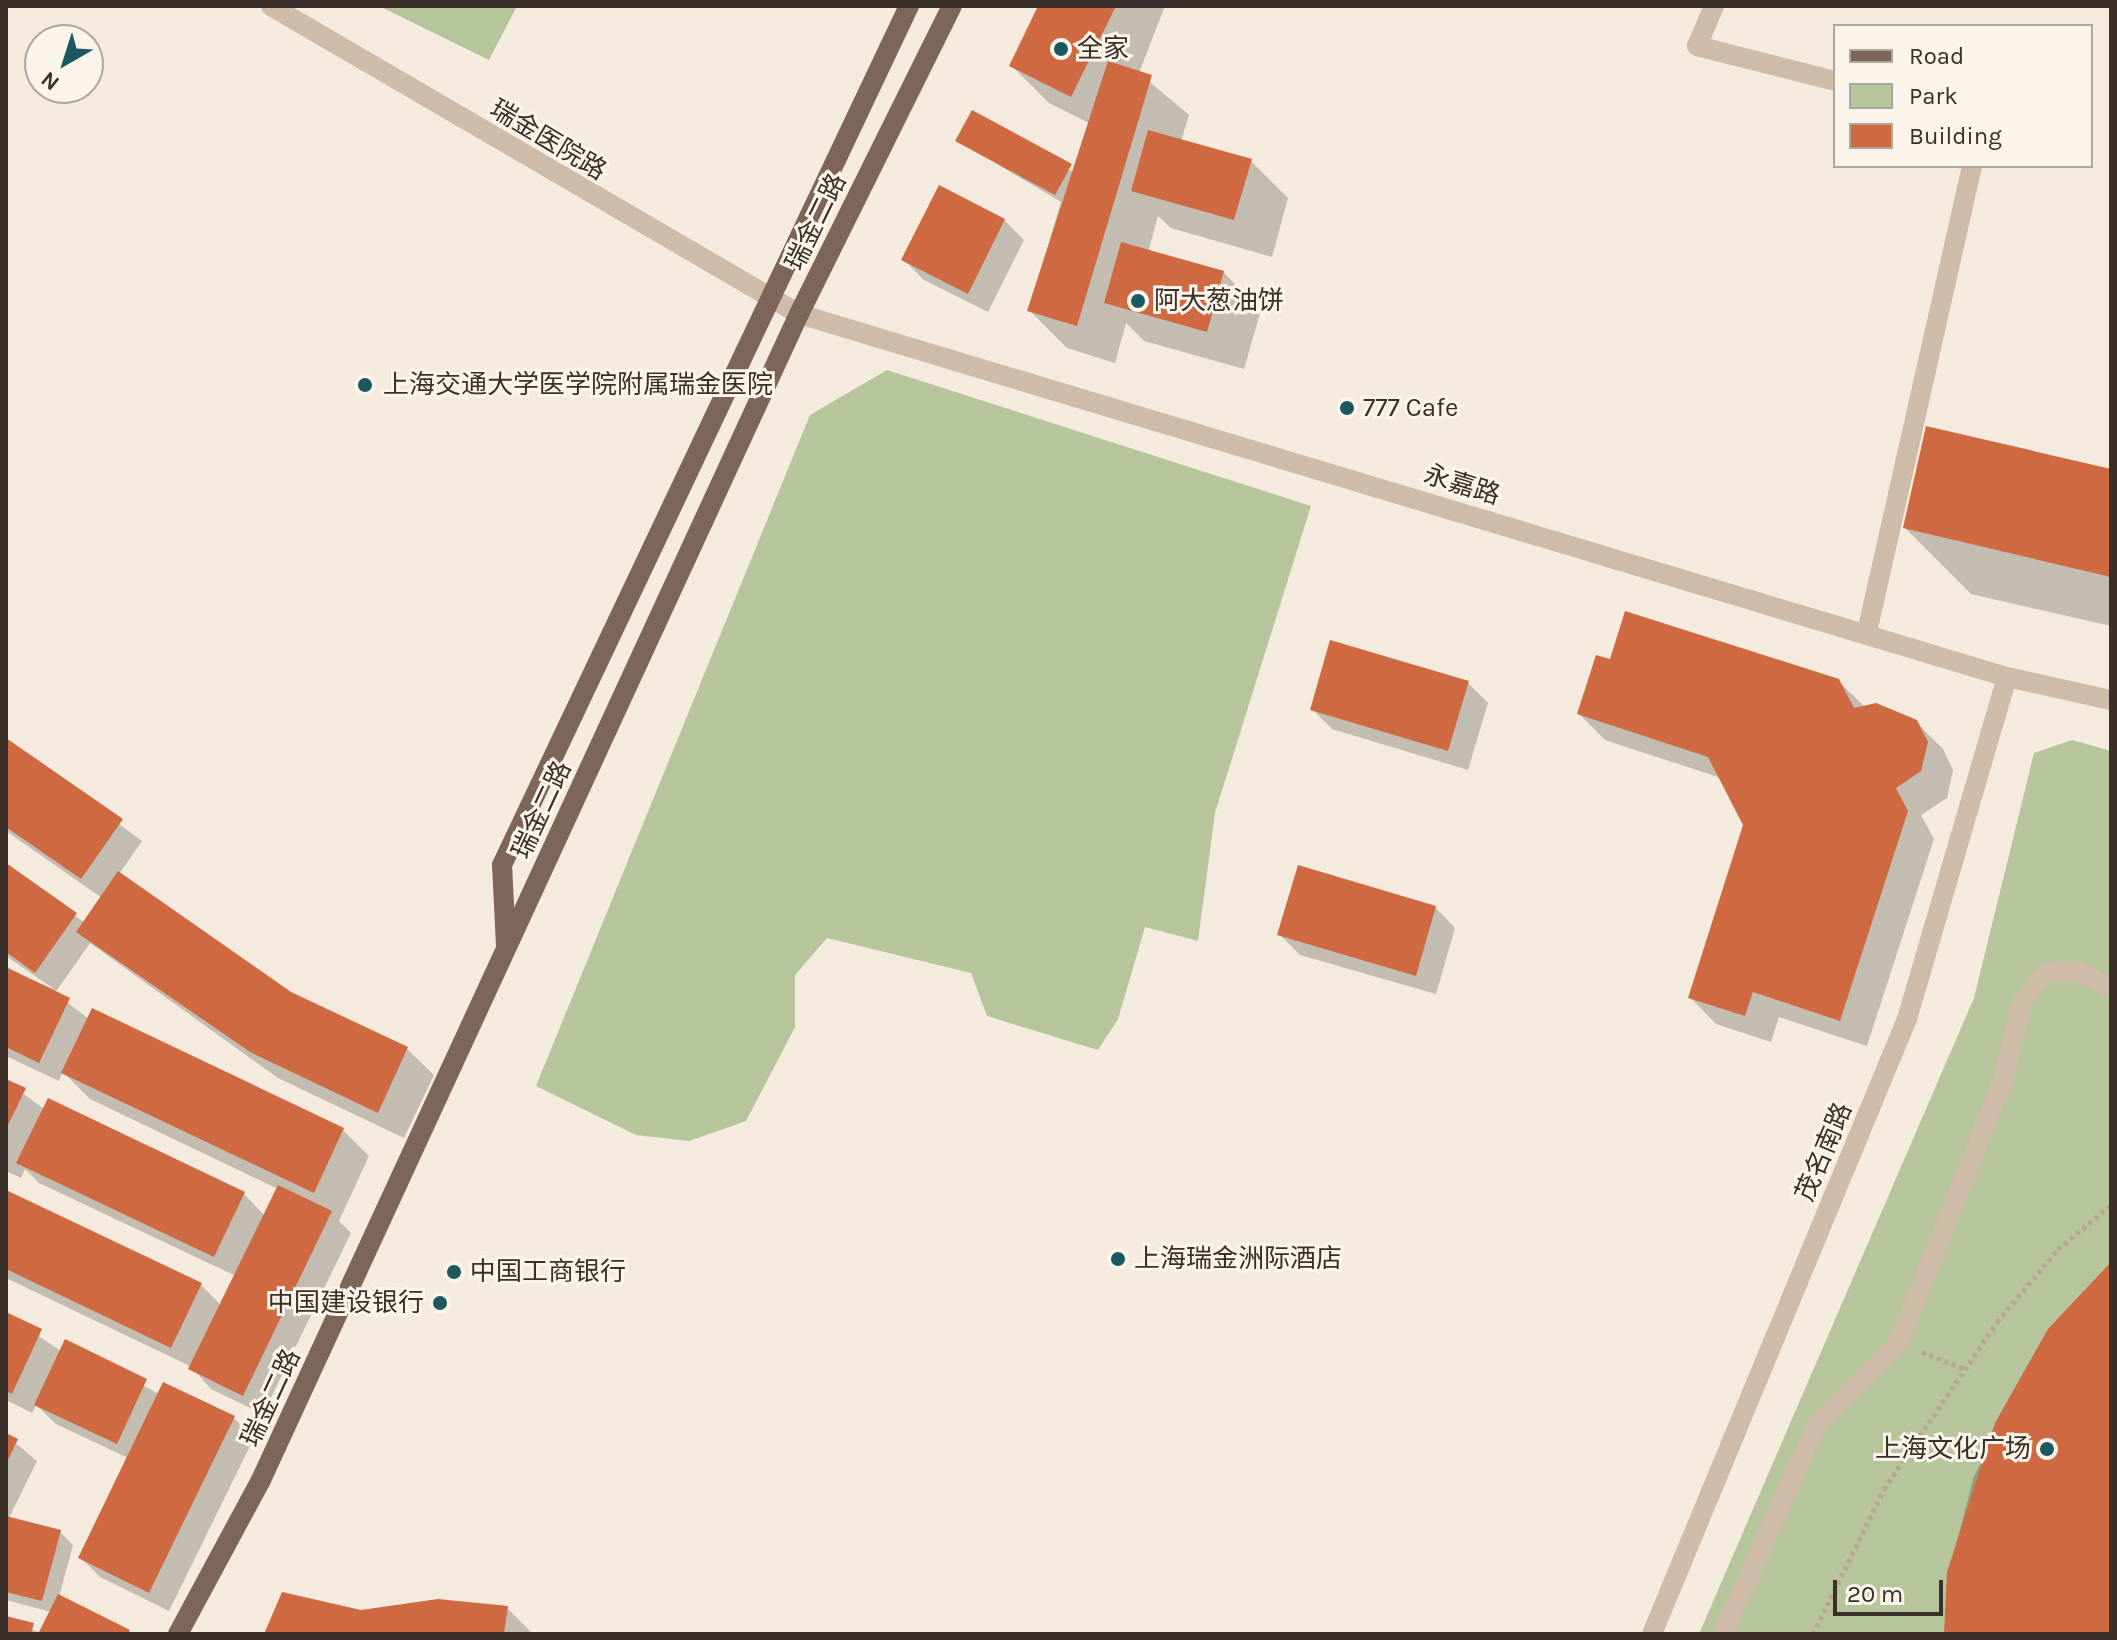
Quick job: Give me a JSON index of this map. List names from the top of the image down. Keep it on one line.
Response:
{"streets":{"main road":["瑞金二路"],"street":["瑞金医院路","永嘉路","茂名南路"]},"crossings":[["瑞金医院路","瑞金二路"],["瑞金医院路","永嘉路"],["瑞金二路","永嘉路"],["永嘉路","茂名南路"]],"places":["全家","阿大葱油饼","上海交通大学医学院附属瑞金医院","777 Cafe","上海瑞金洲际酒店","中国工商银行","中国建设银行","上海文化广场"],"legend":["Road","Park","Building"],"scale_bar":"20 m","north":"bottom left"}
